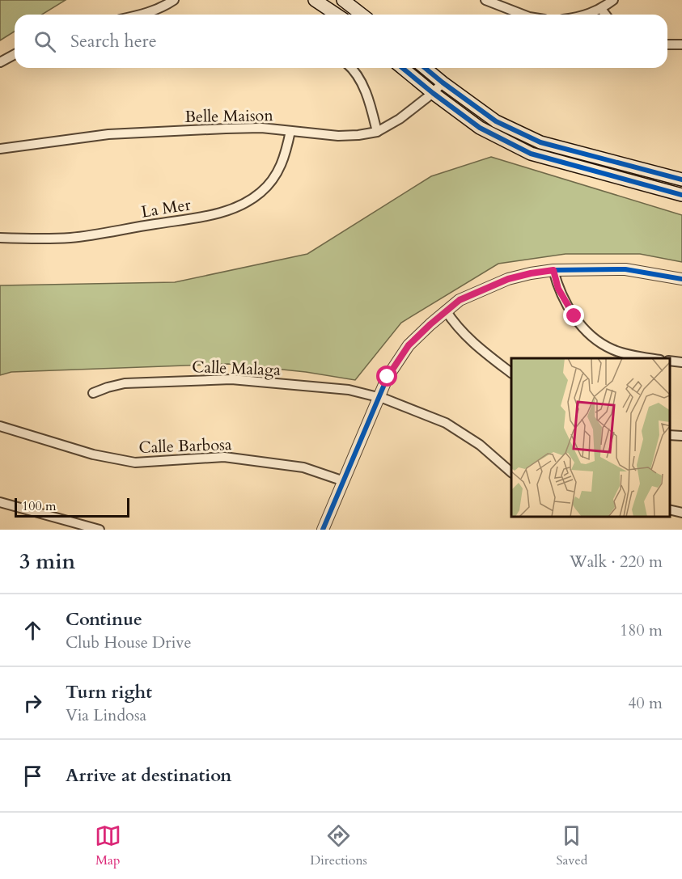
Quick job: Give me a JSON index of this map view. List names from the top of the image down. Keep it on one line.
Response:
{"streets":{"street":["Belle Maison","La Mer","Calle Malaga","Calle Barbosa"]},"crossings":[["Belle Maison","La Mer"]],"scale_bar":"100 m","page":{"search":"Search here","scale":"100 m","heading":["3 min","Walk · 220 m"],"list":[["Continue","Club House Drive","180 m"],["Turn right","Via Lindosa","40 m"],"Arrive at destination"],"nav":["Map","Directions","Saved"]}}
